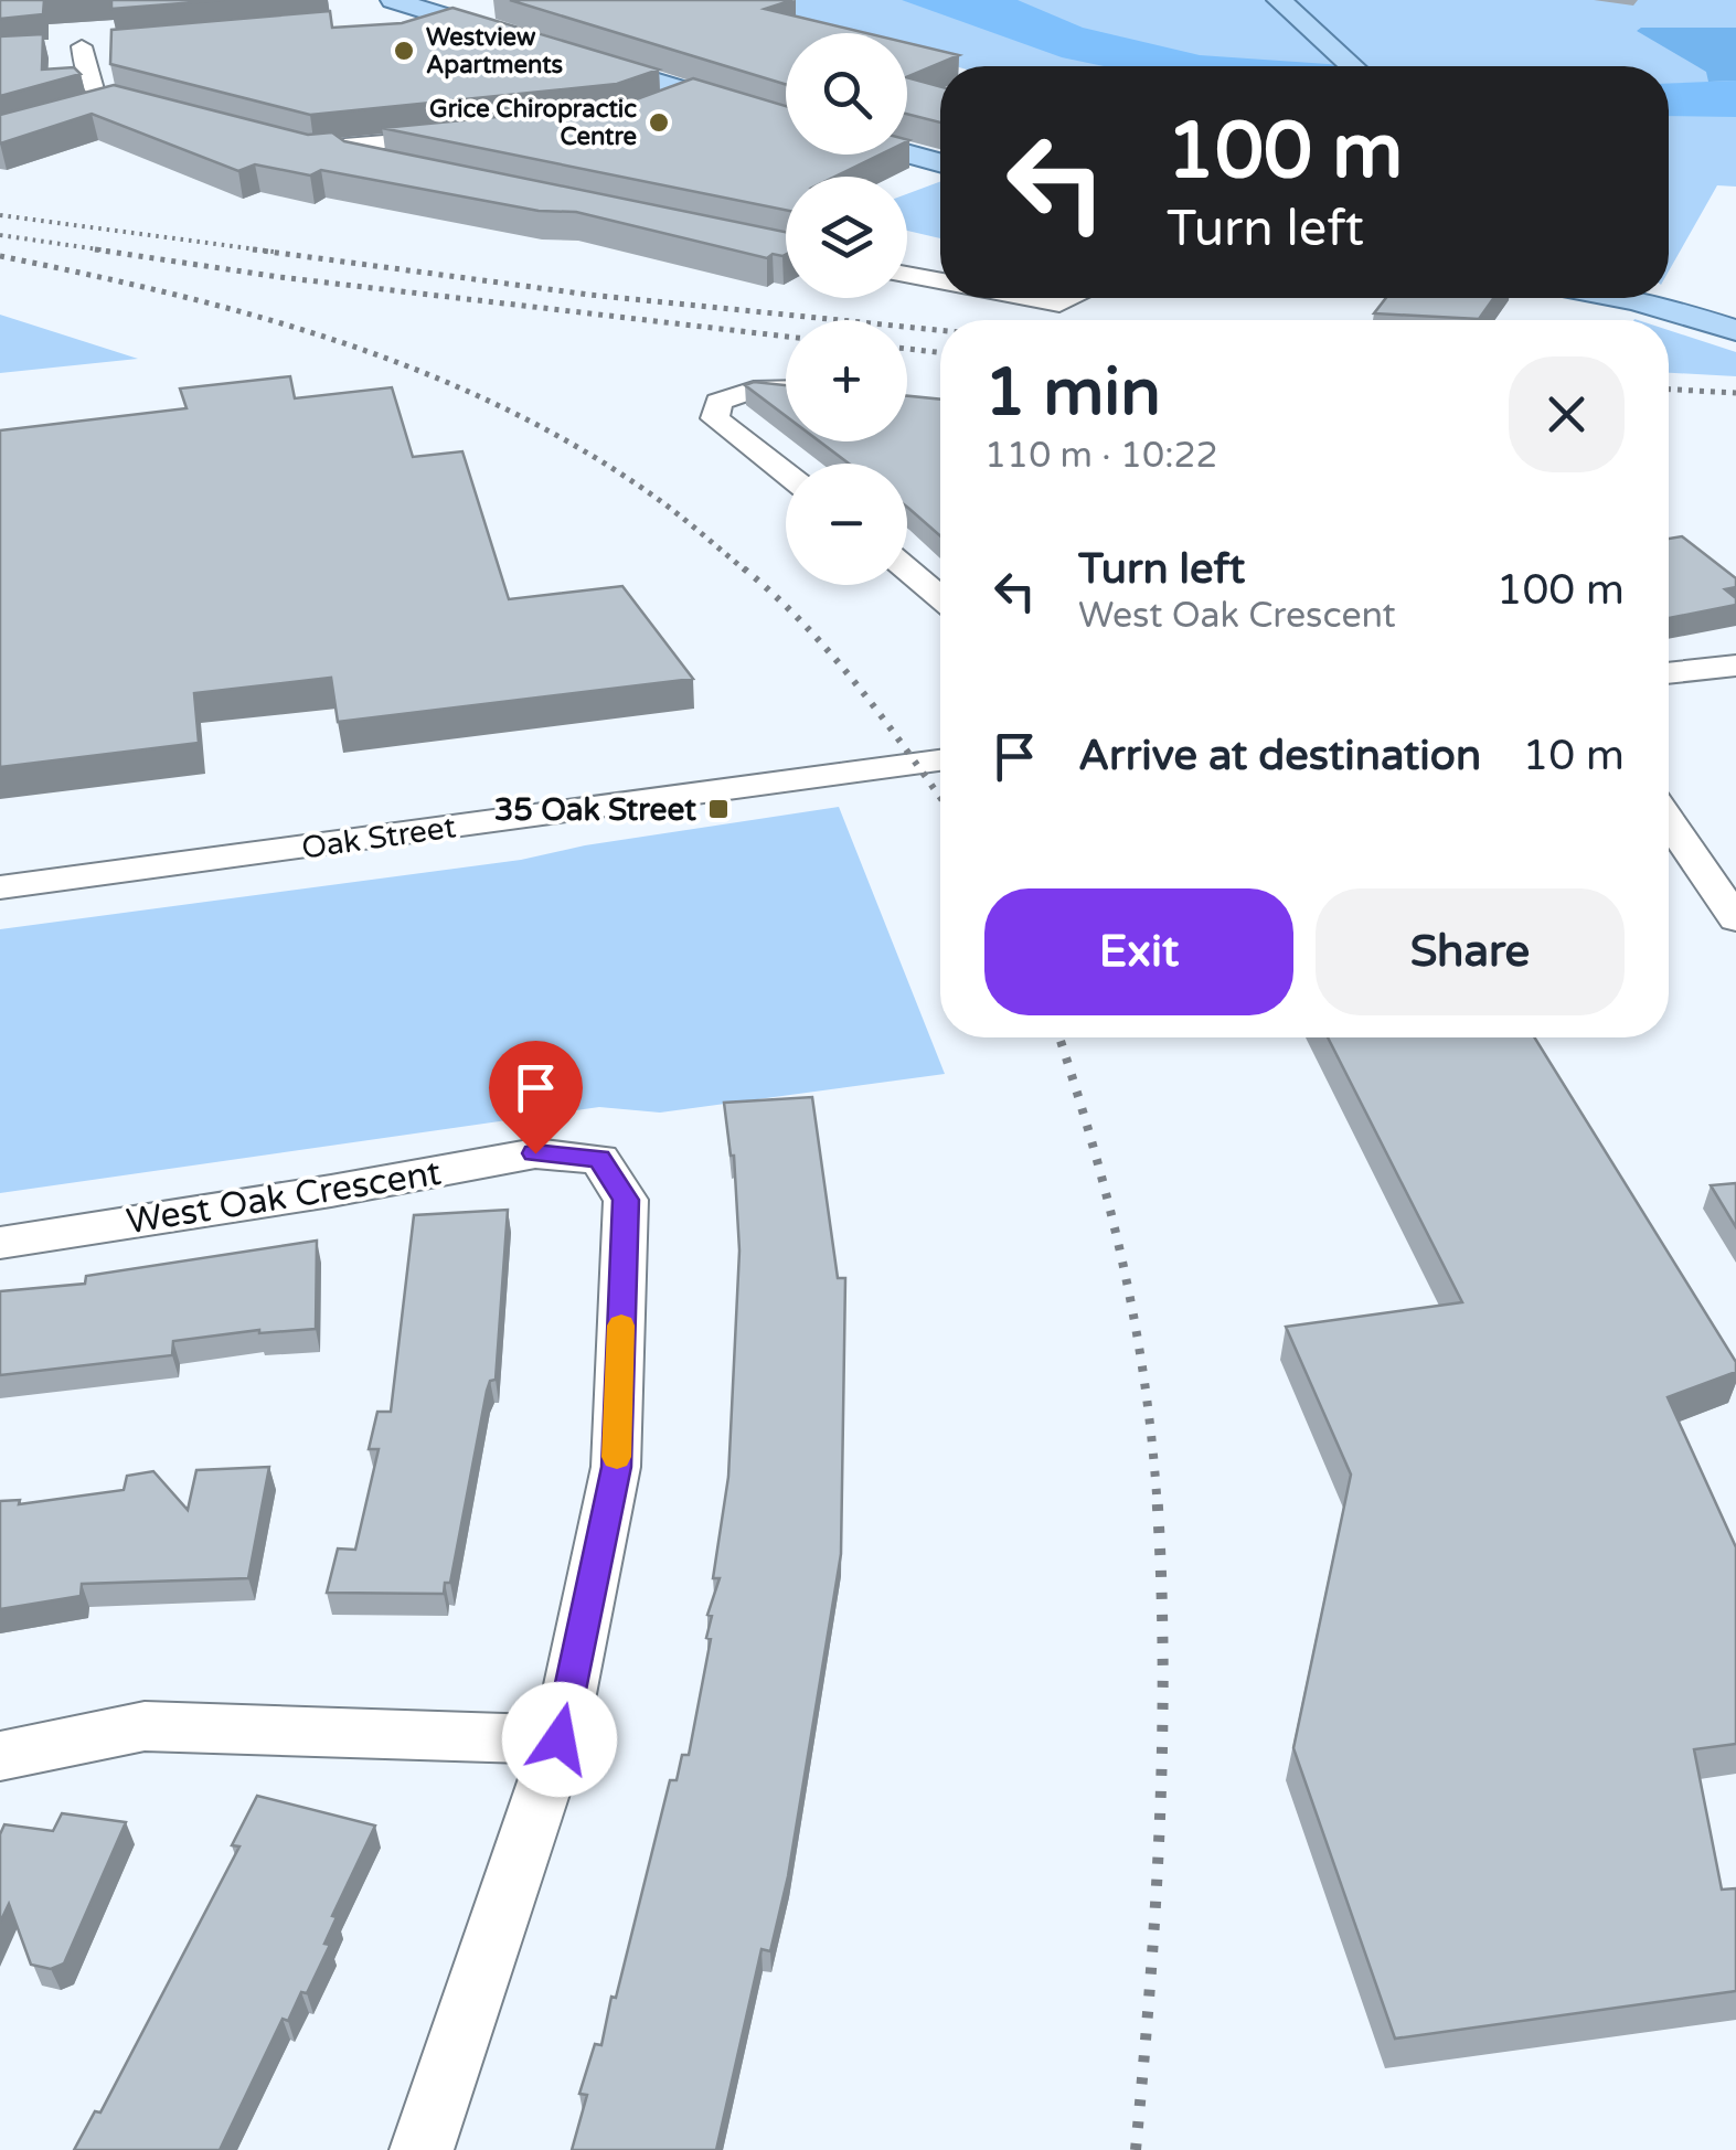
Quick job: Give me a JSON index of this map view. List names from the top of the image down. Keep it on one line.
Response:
{"streets":{"street":["Oak Street","West Oak Crescent"]},"places":{"other":["Westview Apartments","Grice Chiropractic Centre"],"transit":["35 Oak Street"]},"page":{"map_buttons":["+","−"],"turn":["100 m","Turn left"],"heading":["1 min","110 m · 10:22"],"list":[{"name":"Turn left","note":"West Oak Crescent","value":"100 m"},{"name":"Arrive at destination","value":"10 m"}],"buttons":["Exit","Share"]}}
